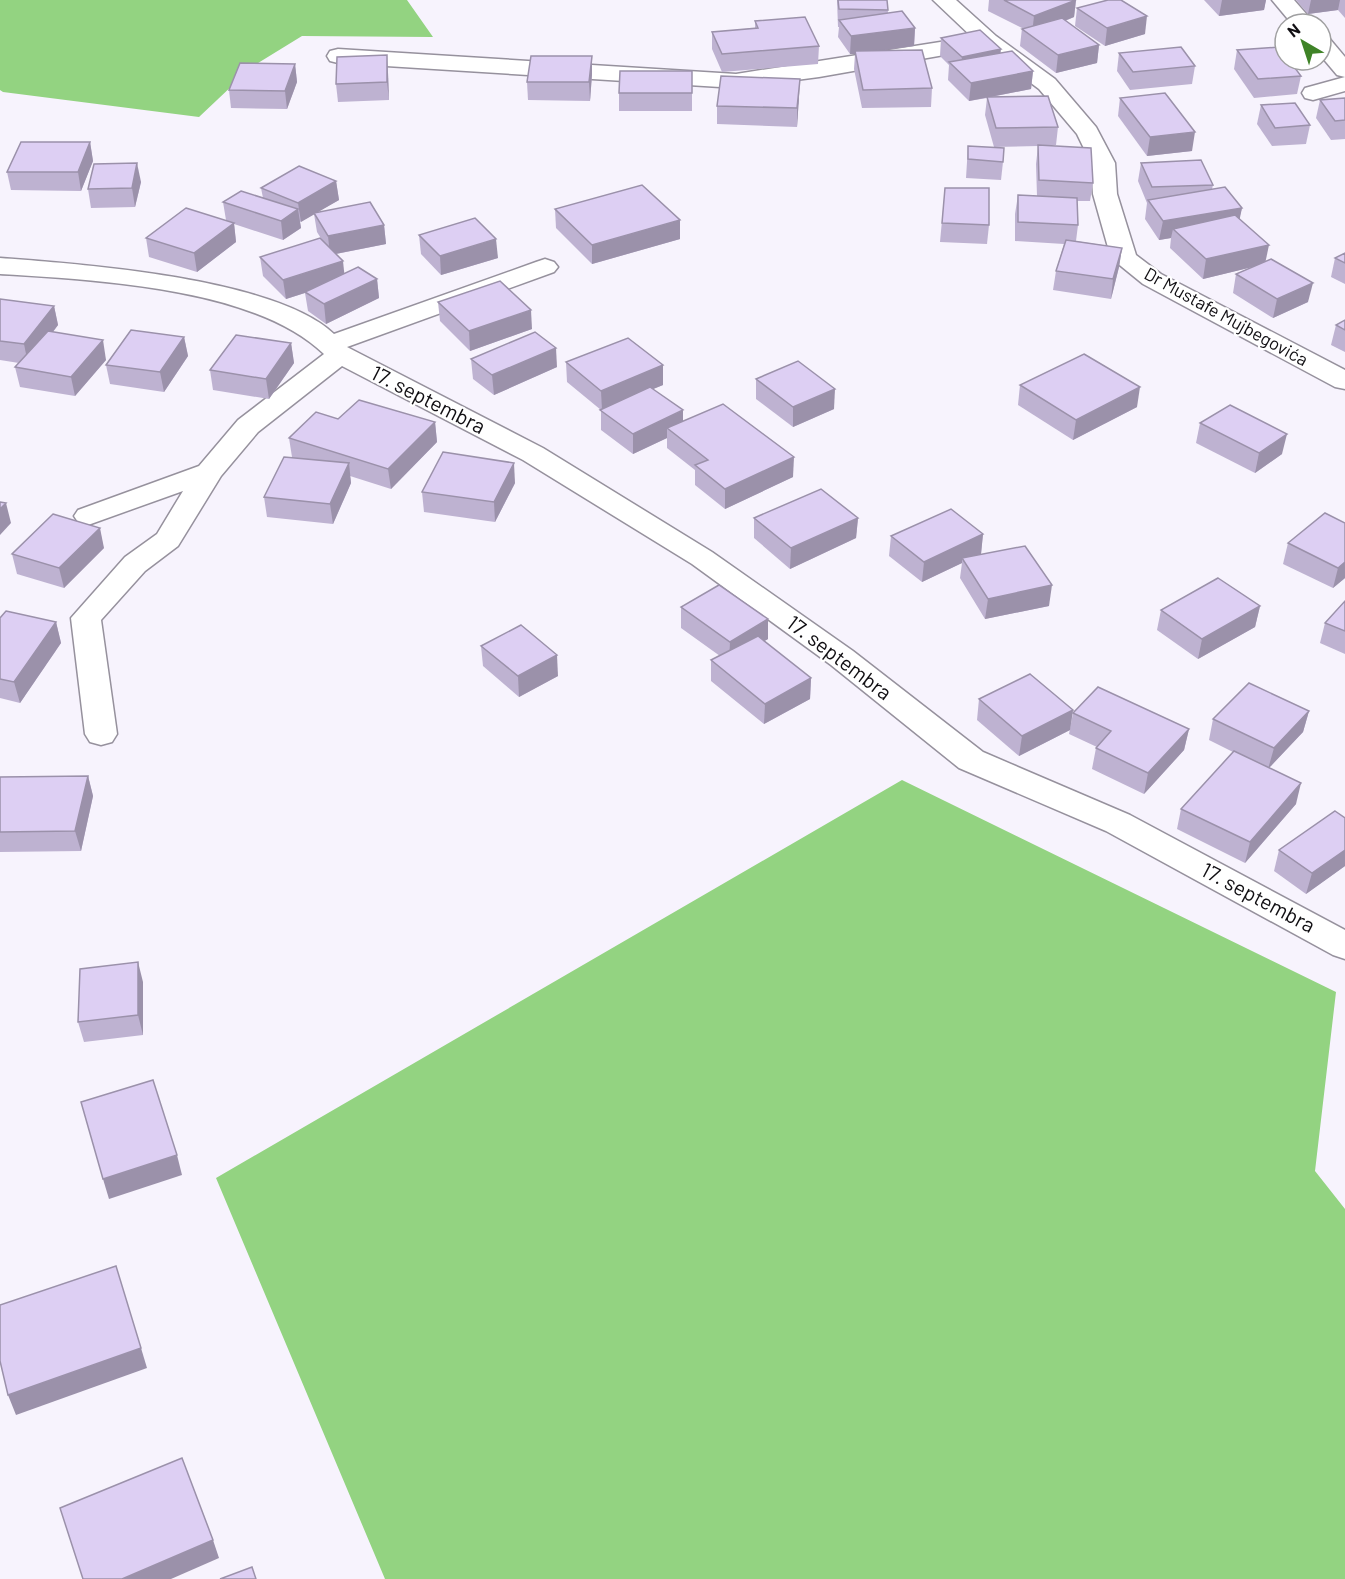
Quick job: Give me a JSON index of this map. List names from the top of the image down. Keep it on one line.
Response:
{"streets":{"street":["Dr Mustafe Mujbegovića","17. septembra"]},"north":"top left"}
